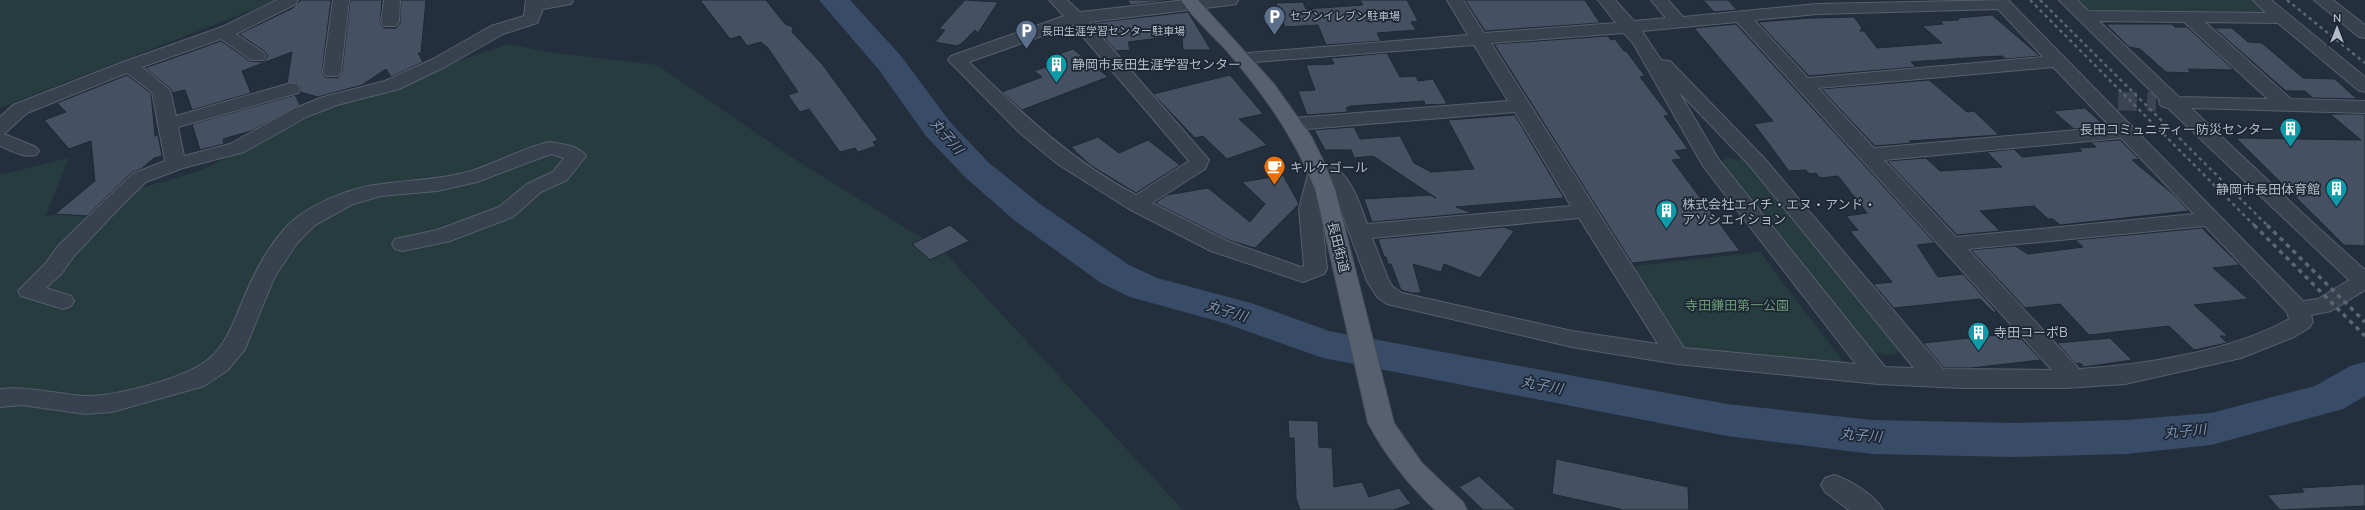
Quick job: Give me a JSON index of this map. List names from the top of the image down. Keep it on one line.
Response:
{"streets":{"main road":["長田街道"]},"water":["丸子川"],"parks":["寺田鎌田第一公園"],"places":{"parking":["セブンイレブン駐車場","長田生涯学習センター駐車場"],"building":["静岡市長田生涯学習センター","長田コミュニティー防災センター","静岡市長田体育館","株式会社エイチ・エヌ・アンド・ アソシエイション","寺田コーポB"],"cafe":["キルケゴール"]},"north":"top"}
